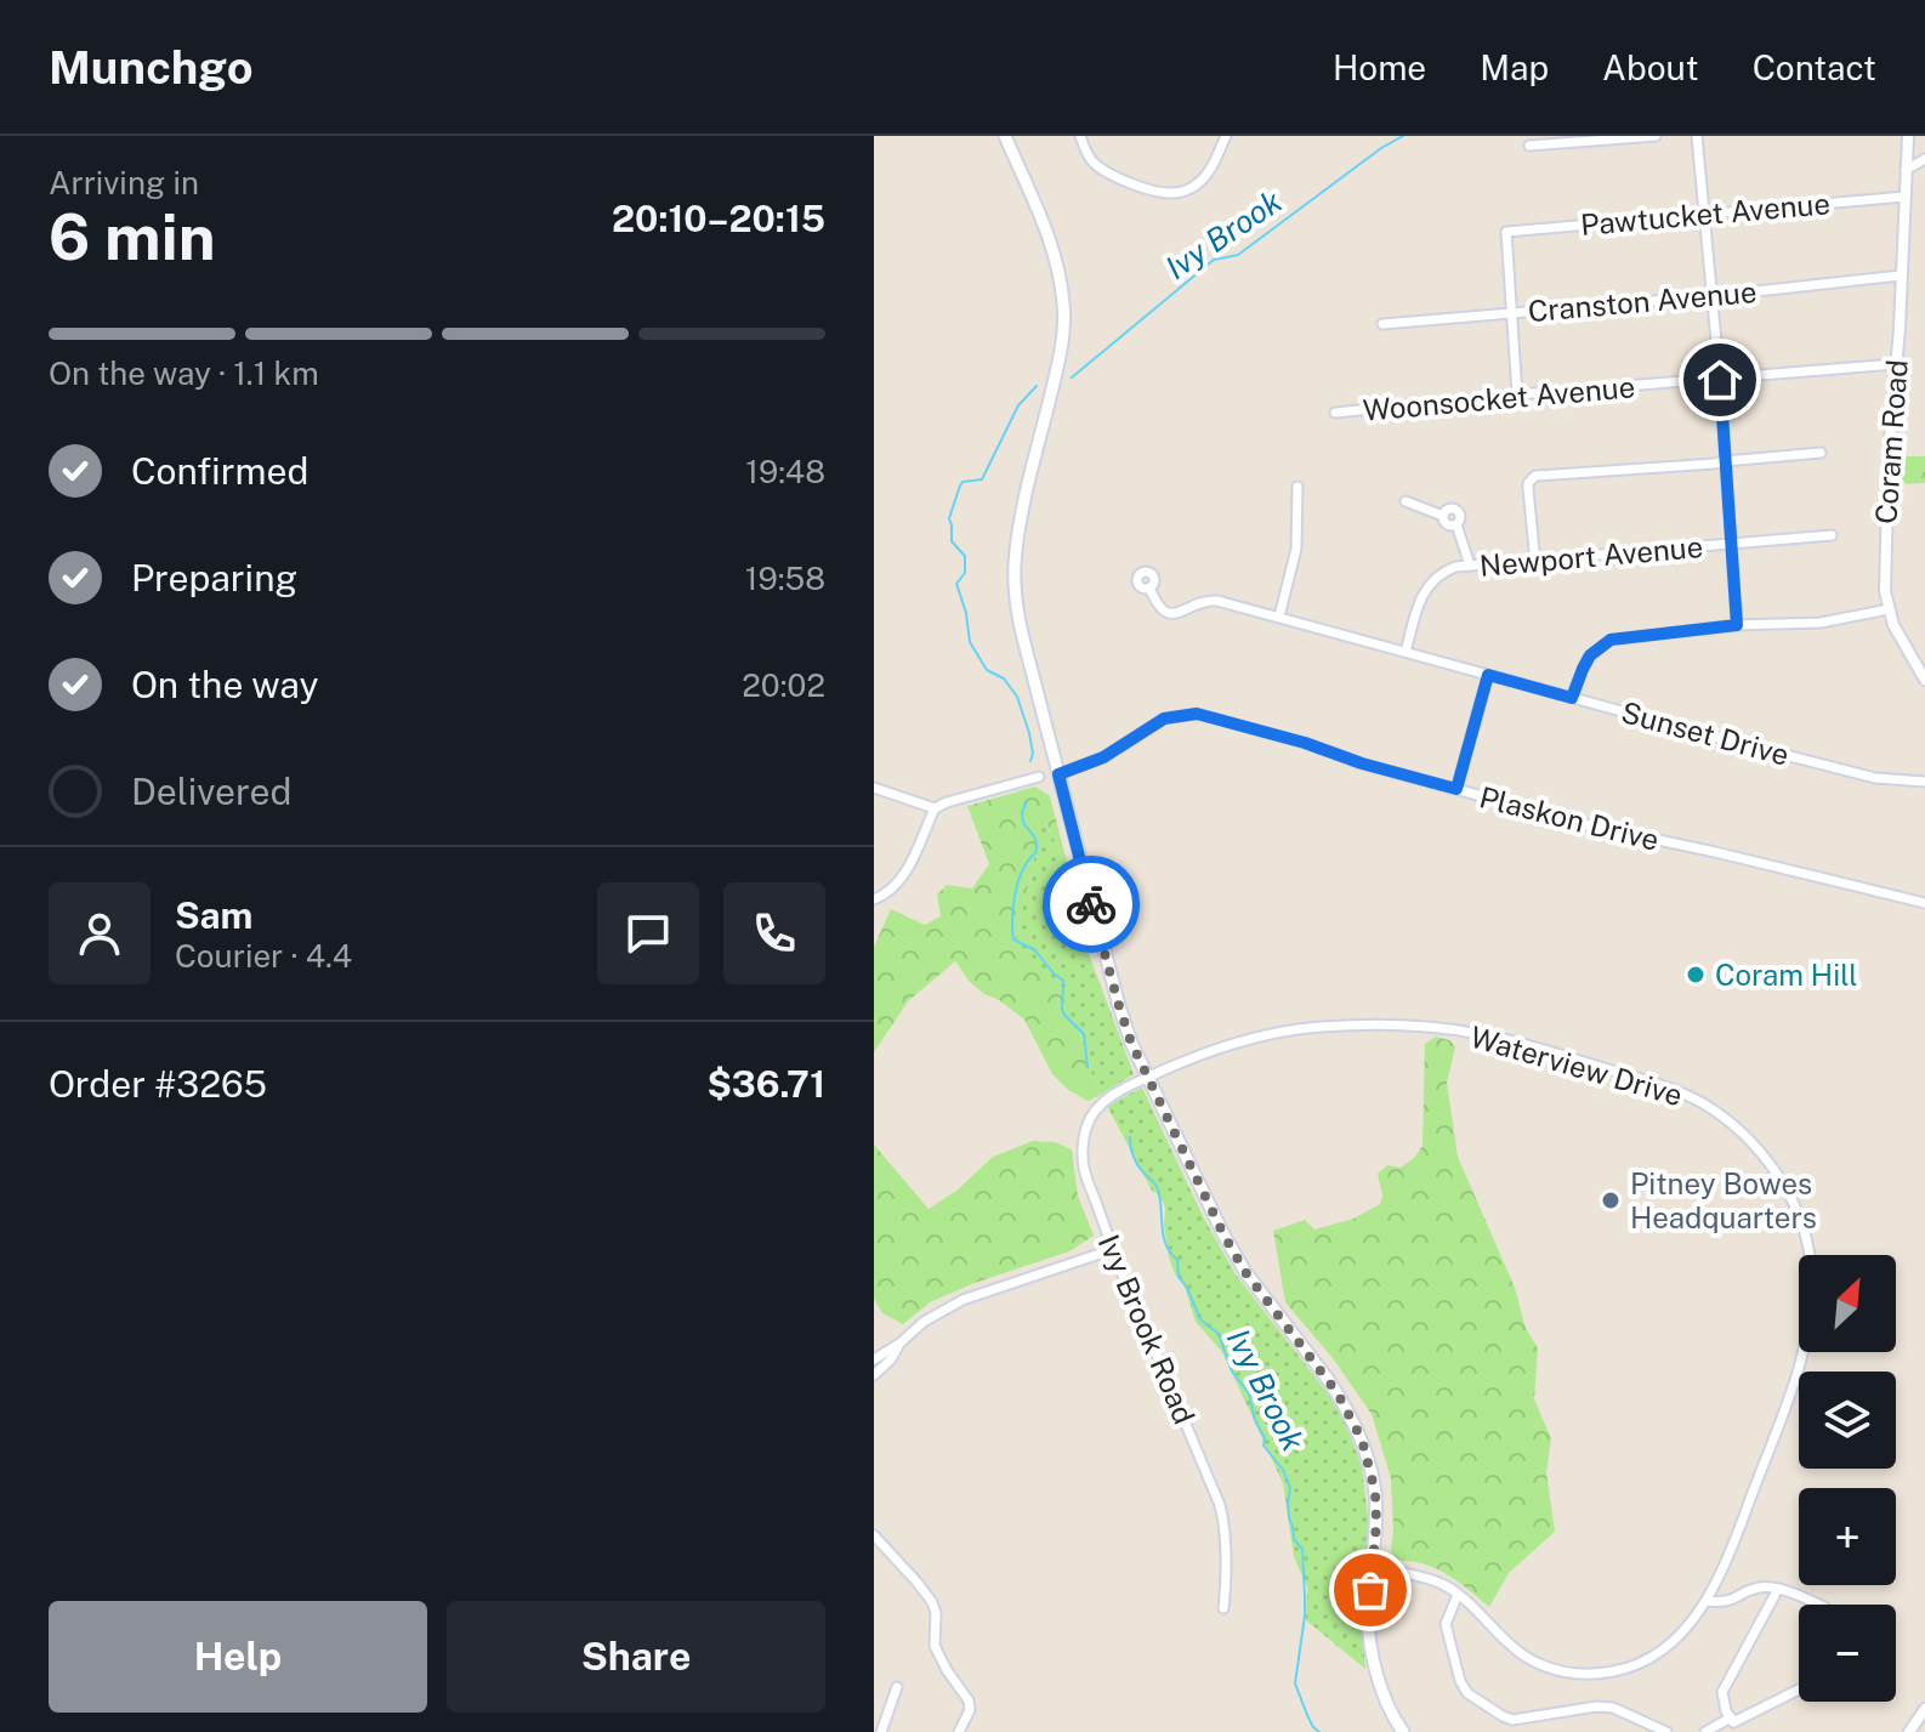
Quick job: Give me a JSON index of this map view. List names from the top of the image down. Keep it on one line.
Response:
{"streets":{"street":["Pawtucket Avenue","Cranston Avenue","Woonsocket Avenue","Coram Road","Newport Avenue","Sunset Drive","Plaskon Drive","Waterview Drive","Ivy Brook Road"]},"crossings":[["Pawtucket Avenue","Cranston Avenue"],["Pawtucket Avenue","Coram Road"],["Cranston Avenue","Coram Road"],["Woonsocket Avenue","Coram Road"],["Newport Avenue","Sunset Drive"],["Waterview Drive","Ivy Brook Road"]],"water":["Ivy Brook"],"places":["Coram Hill","Pitney Bowes Headquarters"],"north":"top right","page":{"header":"Munchgo","nav":["Home","Map","About","Contact"],"heading":["6 min","Arriving in","20:10–20:15"],"panel":["Sam","Courier · 4.4","Order #3265","$36.71"],"bar":"On the way · 1.1 km","list":[["Confirmed","19:48"],["Preparing","19:58"],["On the way","20:02"],"Delivered"],"map_buttons":["+","−"],"buttons":["Help","Share"]}}
